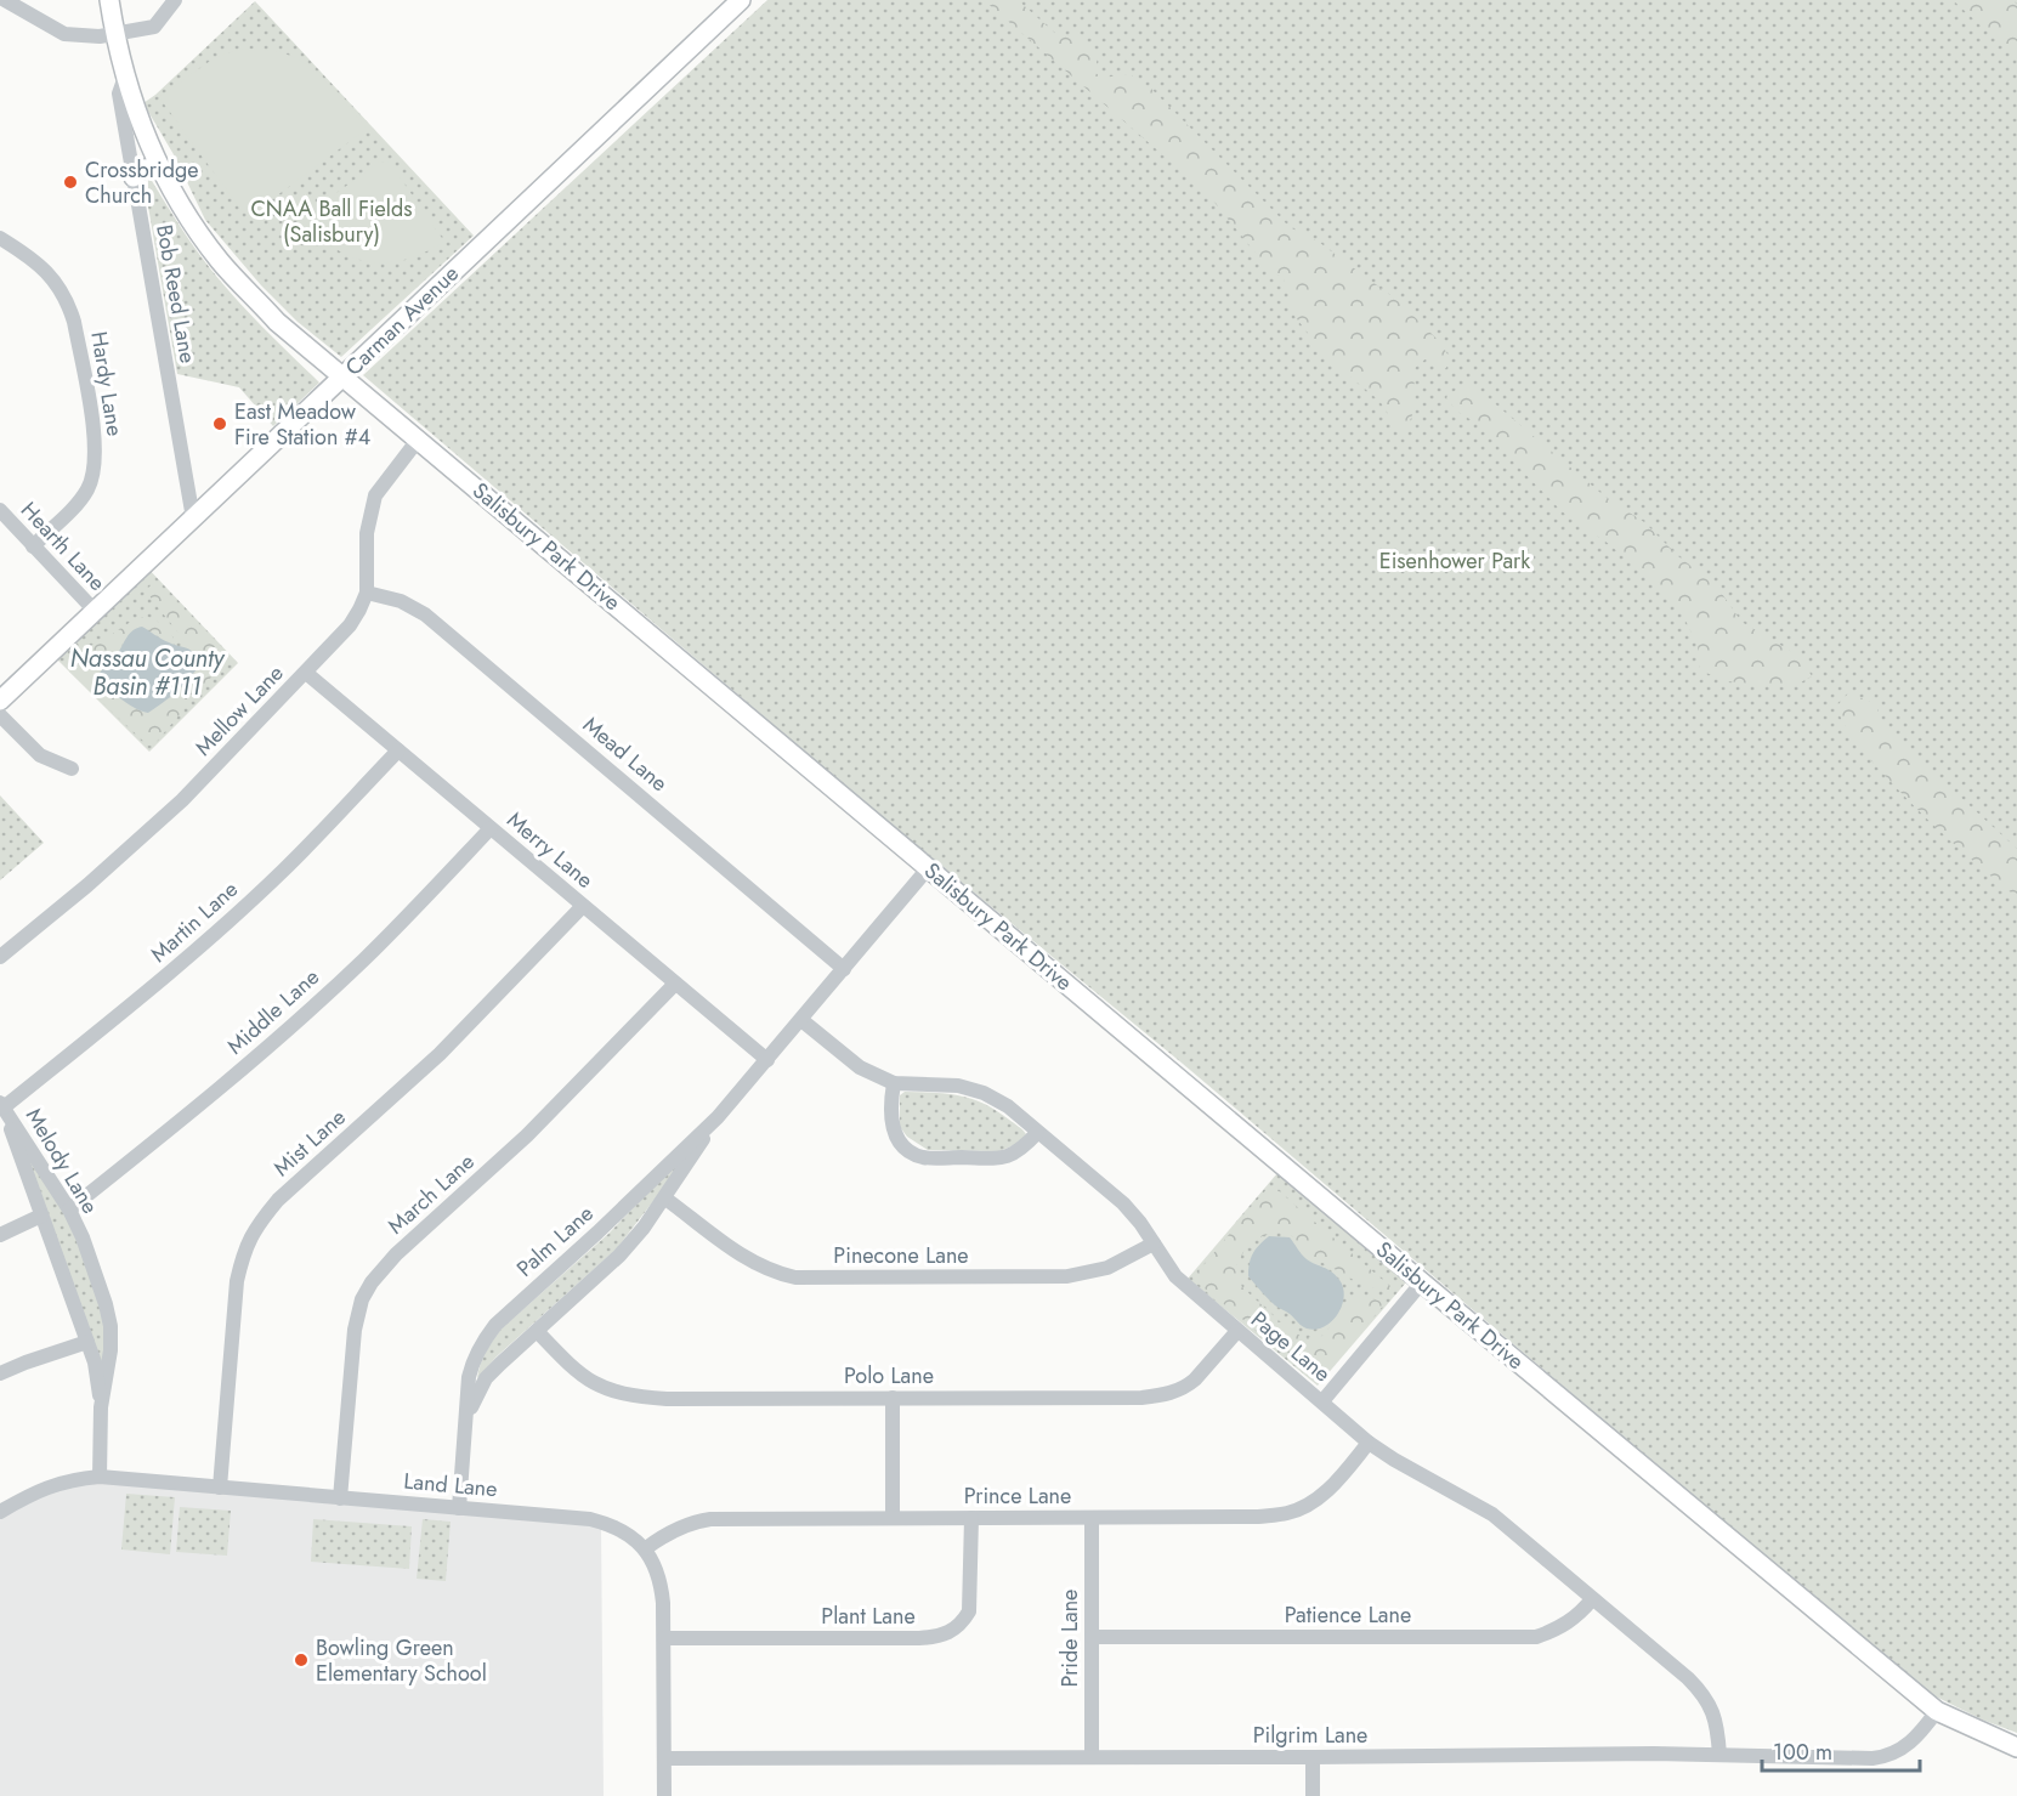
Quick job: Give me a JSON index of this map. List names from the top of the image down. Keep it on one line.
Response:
{"streets":{"main road":["Carman Avenue","Salisbury Park Drive"],"street":["Bob Reed Lane","Hardy Lane","Hearth Lane","Mellow Lane","Mead Lane","Merry Lane","Martin Lane","Middle Lane","Mist Lane","Melody Lane","March Lane","Palm Lane","Pinecone Lane","Page Lane","Polo Lane","Land Lane","Prince Lane","Patience Lane","Plant Lane","Pride Lane","Pilgrim Lane"]},"crossings":[["Bob Reed Lane","Carman Avenue"],["Bob Reed Lane","Salisbury Park Drive"],["Carman Avenue","Hearth Lane"],["Carman Avenue","Salisbury Park Drive"],["Hardy Lane","Hearth Lane"],["Salisbury Park Drive","Mellow Lane"],["Salisbury Park Drive","Palm Lane"],["Salisbury Park Drive","Pilgrim Lane"],["Mellow Lane","Mead Lane"],["Mellow Lane","Merry Lane"],["Mead Lane","Palm Lane"],["Merry Lane","Martin Lane"],["Merry Lane","Middle Lane"],["Merry Lane","Mist Lane"],["Merry Lane","March Lane"],["Merry Lane","Palm Lane"],["Martin Lane","Melody Lane"],["Middle Lane","Melody Lane"],["Mist Lane","Land Lane"],["Melody Lane","Land Lane"],["March Lane","Land Lane"],["Palm Lane","Pinecone Lane"],["Palm Lane","Page Lane"],["Palm Lane","Polo Lane"],["Palm Lane","Land Lane"],["Pinecone Lane","Page Lane"],["Page Lane","Polo Lane"],["Page Lane","Prince Lane"],["Page Lane","Patience Lane"],["Page Lane","Pilgrim Lane"],["Land Lane","Prince Lane"],["Prince Lane","Plant Lane"],["Prince Lane","Pride Lane"],["Patience Lane","Pride Lane"],["Pride Lane","Pilgrim Lane"]],"water":["Nassau County Basin #111"],"parks":["CNAA Ball Fields (Salisbury)","Eisenhower Park"],"places":["Crossbridge Church","East Meadow Fire Station #4","Bowling Green Elementary School"],"scale_bar":"100 m"}
